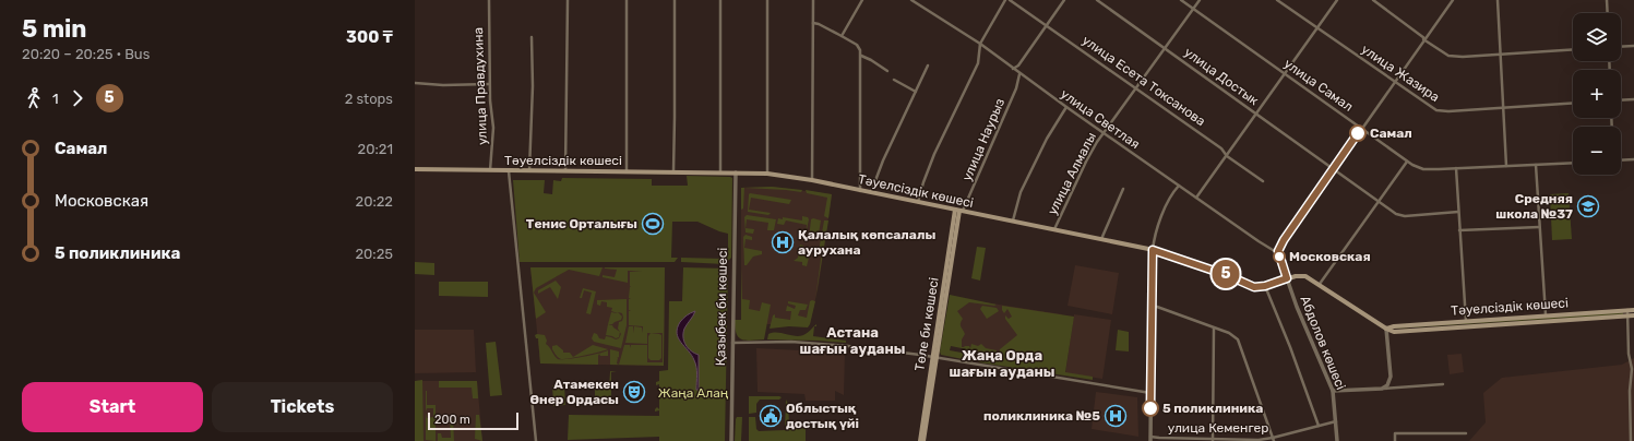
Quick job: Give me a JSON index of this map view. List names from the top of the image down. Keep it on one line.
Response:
{"streets":{"main road":["Тәуелсіздік көшесі","Төле би көшесі"],"street":["улица Жазира","улица Достык","улица Есета Токсанова","улица Самал","улица Правдухина","улица Светлая","улица Наурыз","улица Алмалы","Қазыбек би көшесі","Абдолов көшесі","улица Кеменгер"]},"crossings":[["улица Достык","улица Алмалы"],["улица Есета Токсанова","улица Алмалы"],["улица Самал","улица Алмалы"],["улица Правдухина","Тәуелсіздік көшесі"],["улица Светлая","улица Наурыз"],["улица Светлая","улица Алмалы"],["улица Наурыз","Тәуелсіздік көшесі"],["улица Наурыз","Төле би көшесі"],["Тәуелсіздік көшесі","улица Алмалы"],["Тәуелсіздік көшесі","Қазыбек би көшесі"],["Тәуелсіздік көшесі","Төле би көшесі"],["Тәуелсіздік көшесі","Абдолов көшесі"],["Абдолов көшесі","улица Кеменгер"]],"districts":["Астана шағын ауданы","Жаңа Орда шағын ауданы"],"parks":["Жаңа Алаң"],"places":{"other":["Самал","Московская","5 поликлиника"],"school or university":["Средняя школа №37"],"sports":["Тенис Орталығы"],"hospital":["Қалалық көпсалалы аурухана","поликлиника №5"],"theatre":["Атамекен Өнер Ордасы"],"public building":["Облыстық достық үйі"]},"lines":["bus line 5"],"scale_bar":"200 m","page":{"heading":["5 min","20:20 – 20:25 · Bus","300 ₸"],"on_map":"5","map_buttons":["+","−"],"legs":["1","5","2 stops"],"list":[{"name":"Самал","value":"20:21"},{"name":"Московская","value":"20:22"},{"name":"5 поликлиника","value":"20:25"}],"buttons":["Start","Tickets"],"scale":"200 m"}}
